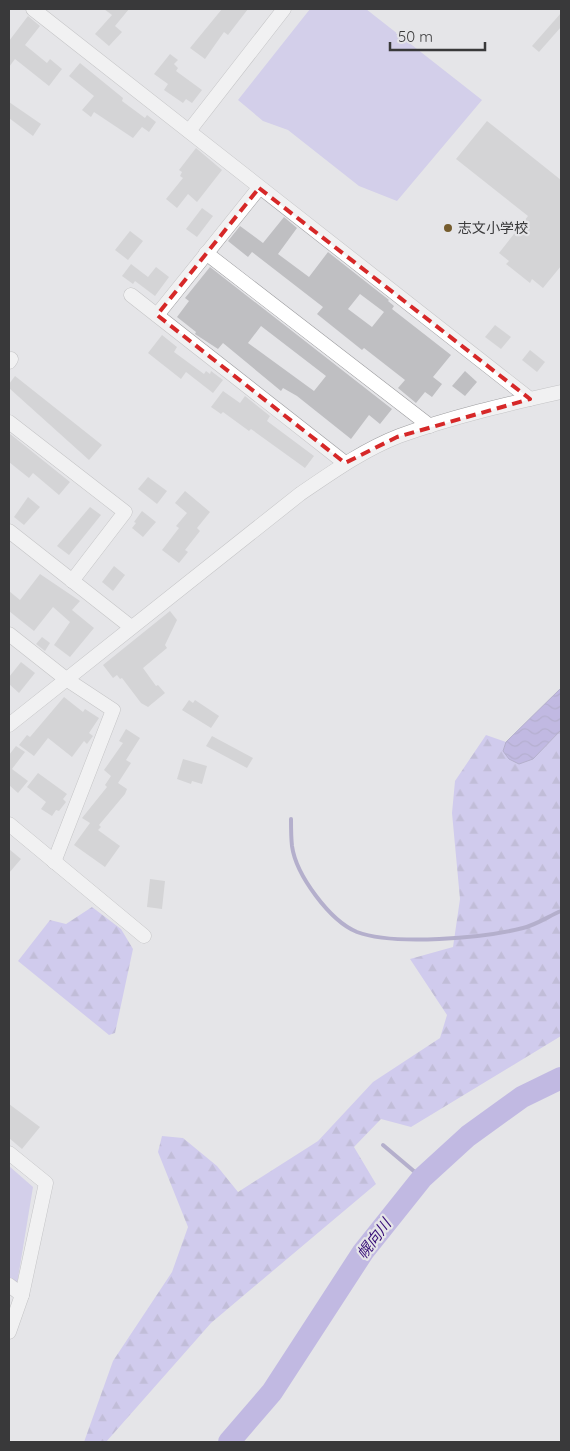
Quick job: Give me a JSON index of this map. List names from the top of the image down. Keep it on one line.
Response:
{"water":["幌向川"],"places":["志文小学校"],"scale_bar":"50 m"}
